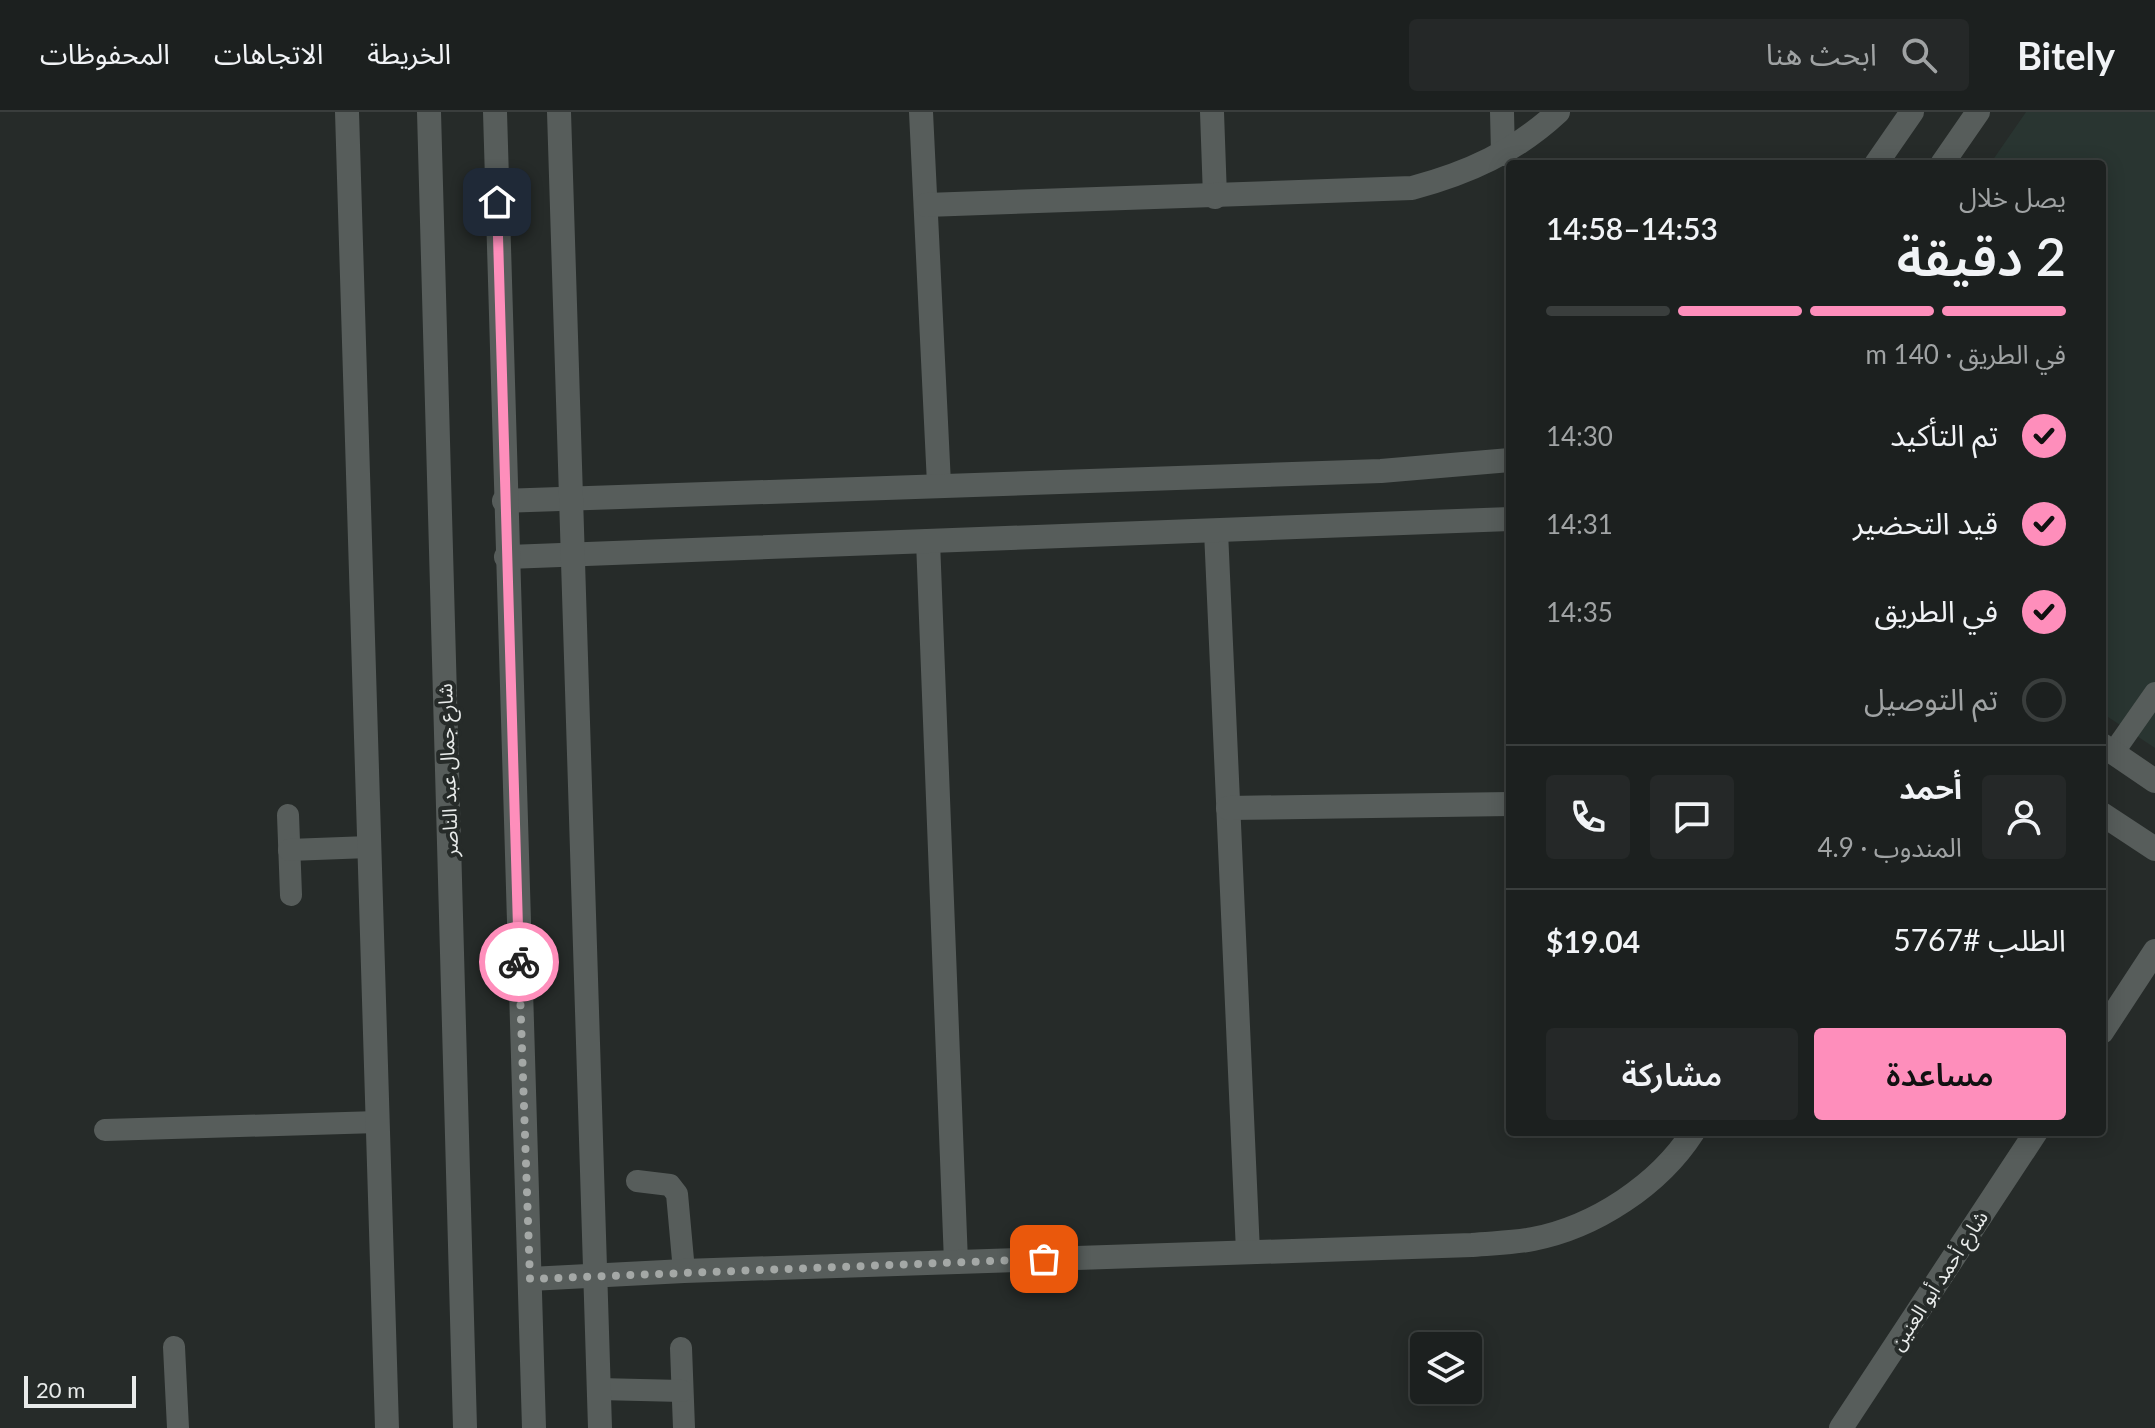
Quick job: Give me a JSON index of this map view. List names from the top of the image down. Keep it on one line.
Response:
{"streets":{"street":["شارع جمال عبد الناصر","شارع أحمد أبو العنين"]},"scale_bar":"20 m","page":{"header":"Bitely","search":"ابحث هنا","nav":["الخريطة","الاتجاهات","المحفوظات"],"heading":["2 دقيقة","يصل خلال","14:53–14:58"],"panel":["أحمد","المندوب · 4.9","الطلب #5767","$19.04"],"bar":"في الطريق · 140 m","list":[["تم التأكيد","14:30"],["قيد التحضير","14:31"],["في الطريق","14:35"],"تم التوصيل"],"buttons":["مساعدة","مشاركة"],"scale":"20 m"}}
